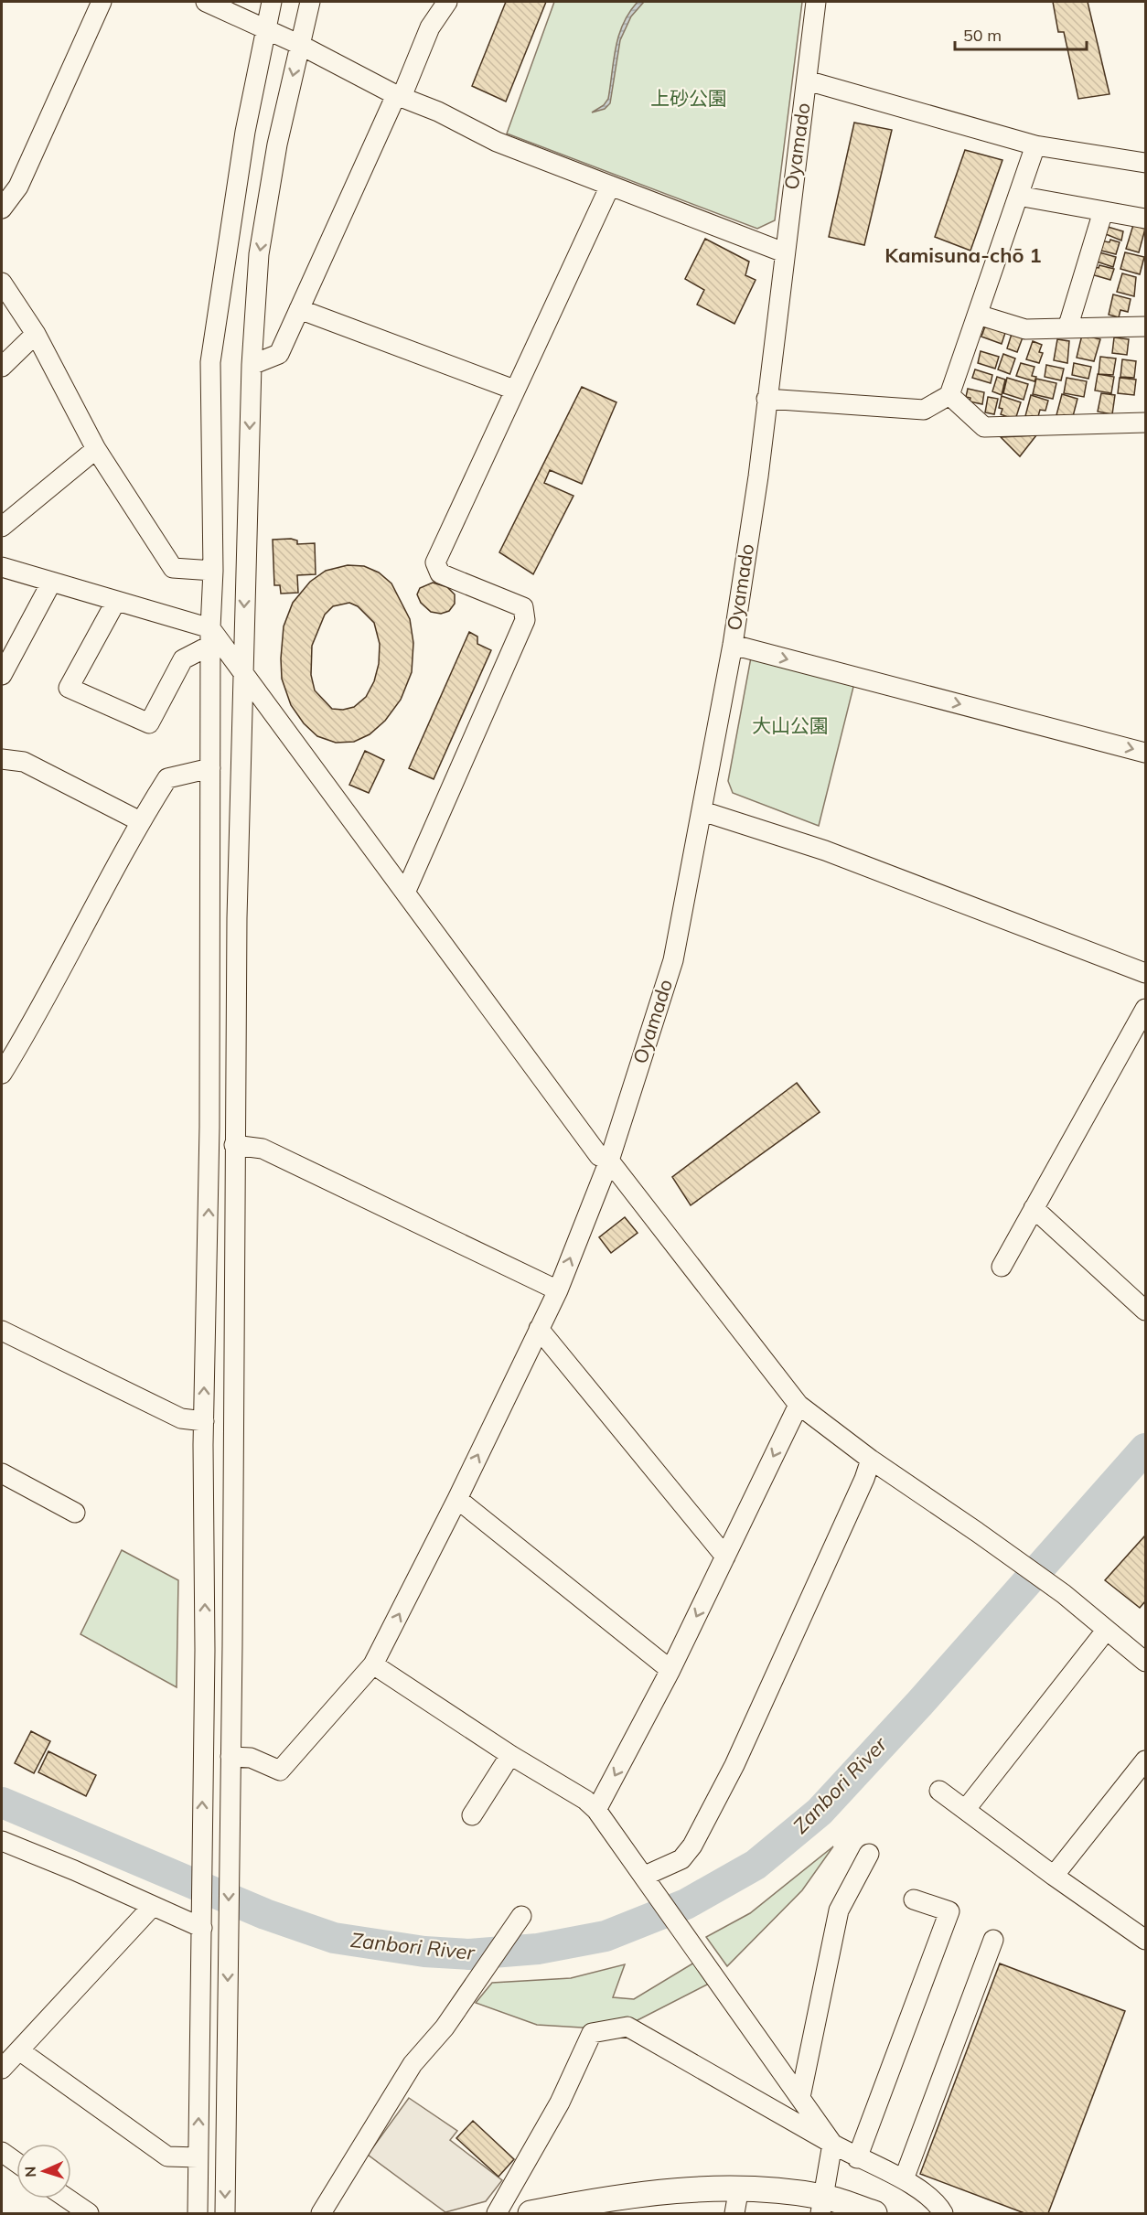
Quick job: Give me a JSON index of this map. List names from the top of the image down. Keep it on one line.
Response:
{"streets":{"street":["Oyamado"]},"districts":["Kamisuna-chō 1"],"water":["Zanbori River"],"parks":["上砂公園","大山公園"],"scale_bar":"50 m","north":"left"}
